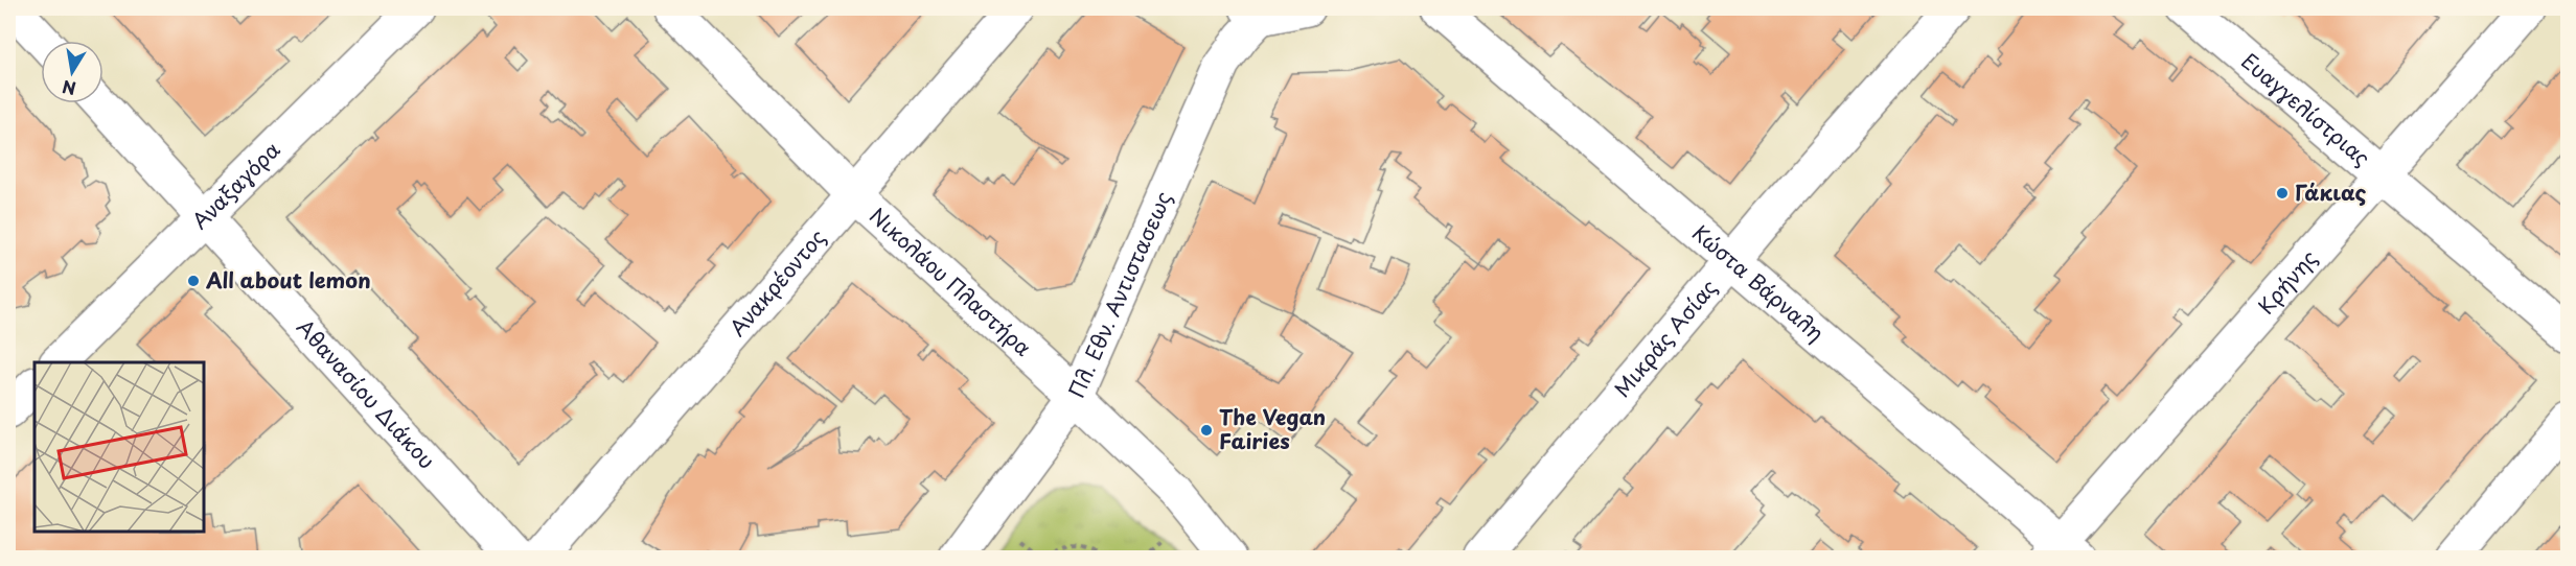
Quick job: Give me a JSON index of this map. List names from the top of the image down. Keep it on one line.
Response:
{"streets":{"street":["Ευαγγελίστριας","Αναξαγόρα","Νικολάου Πλαστήρα","Κώστα Βάρναλη","Ανακρέοντος","Κρήνης","Πλ. Εθν. Αντιστασεως","Μικράς Ασίας","Αθανασίου Διάκου"]},"crossings":[["Ευαγγελίστριας","Κρήνης"],["Αναξαγόρα","Αθανασίου Διάκου"],["Νικολάου Πλαστήρα","Ανακρέοντος"],["Νικολάου Πλαστήρα","Πλ. Εθν. Αντιστασεως"],["Κώστα Βάρναλη","Κρήνης"],["Κώστα Βάρναλη","Μικράς Ασίας"]],"places":["Γάκιας","All about lemon","The Vegan Fairies"],"north":"bottom"}
